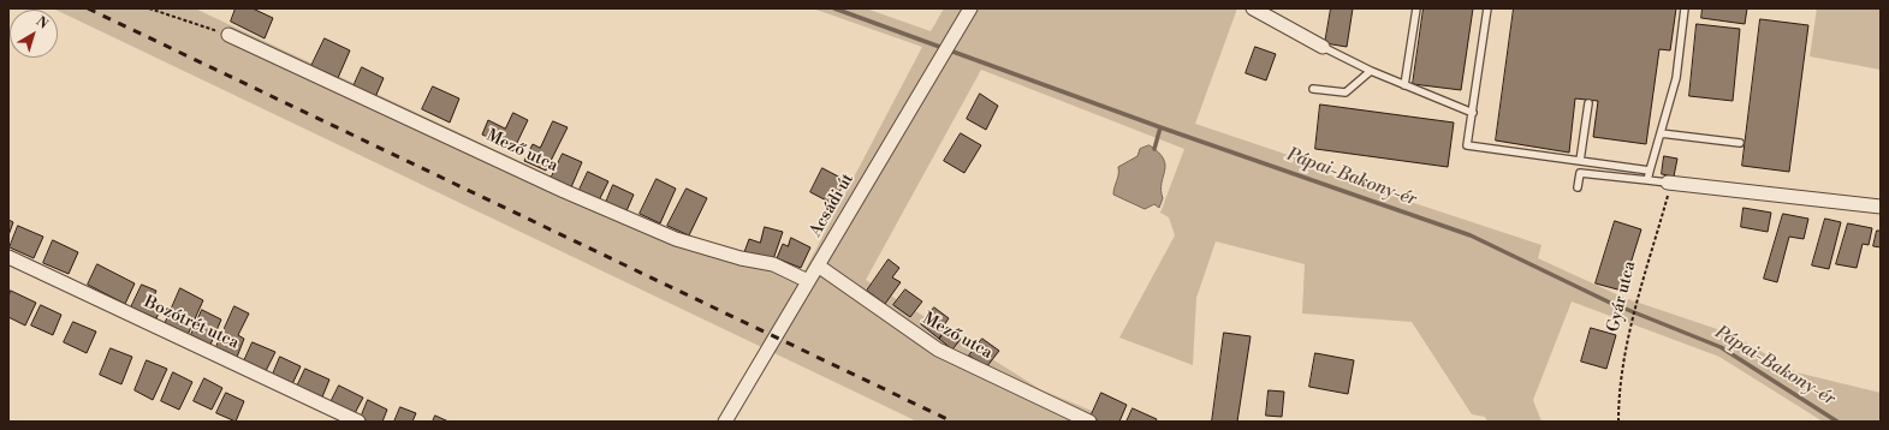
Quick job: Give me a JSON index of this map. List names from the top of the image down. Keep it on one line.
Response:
{"streets":{"street":["Mező utca","Acsádi út","Bozótrét utca"],"path":["Gyár utca"]},"crossings":[["Mező utca","Acsádi út"]],"water":["Pápai-Bakony-ér"],"north":"top right"}
